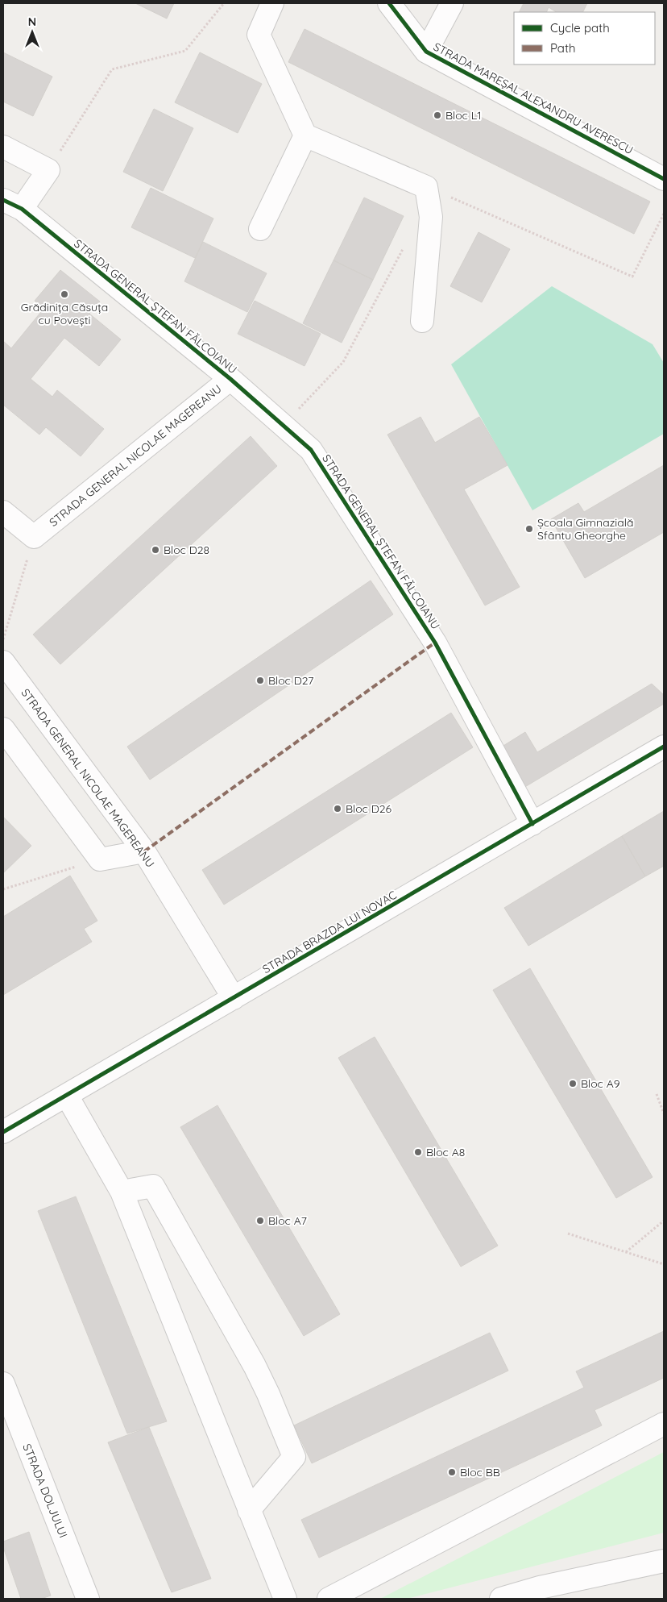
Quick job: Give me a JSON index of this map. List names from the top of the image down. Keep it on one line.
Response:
{"streets":{"street":["STRADA MAREȘAL ALEXANDRU AVERESCU","STRADA GENERAL ȘTEFAN FĂLCOIANU","STRADA GENERAL NICOLAE MAGEREANU","STRADA BRAZDA LUI NOVAC","STRADA DOLJULUI"]},"crossings":[["STRADA GENERAL ȘTEFAN FĂLCOIANU","STRADA GENERAL NICOLAE MAGEREANU"],["STRADA GENERAL ȘTEFAN FĂLCOIANU","STRADA BRAZDA LUI NOVAC"],["STRADA GENERAL NICOLAE MAGEREANU","STRADA BRAZDA LUI NOVAC"]],"places":["Bloc L1","Grădinița Căsuța cu Povești","Școala Gimnazială Sfântu Gheorghe","Bloc D28","Bloc D27","Bloc D26","Bloc A9","Bloc A8","Bloc A7","Bloc BB"],"legend":["Cycle path","Path"],"north":"top"}
